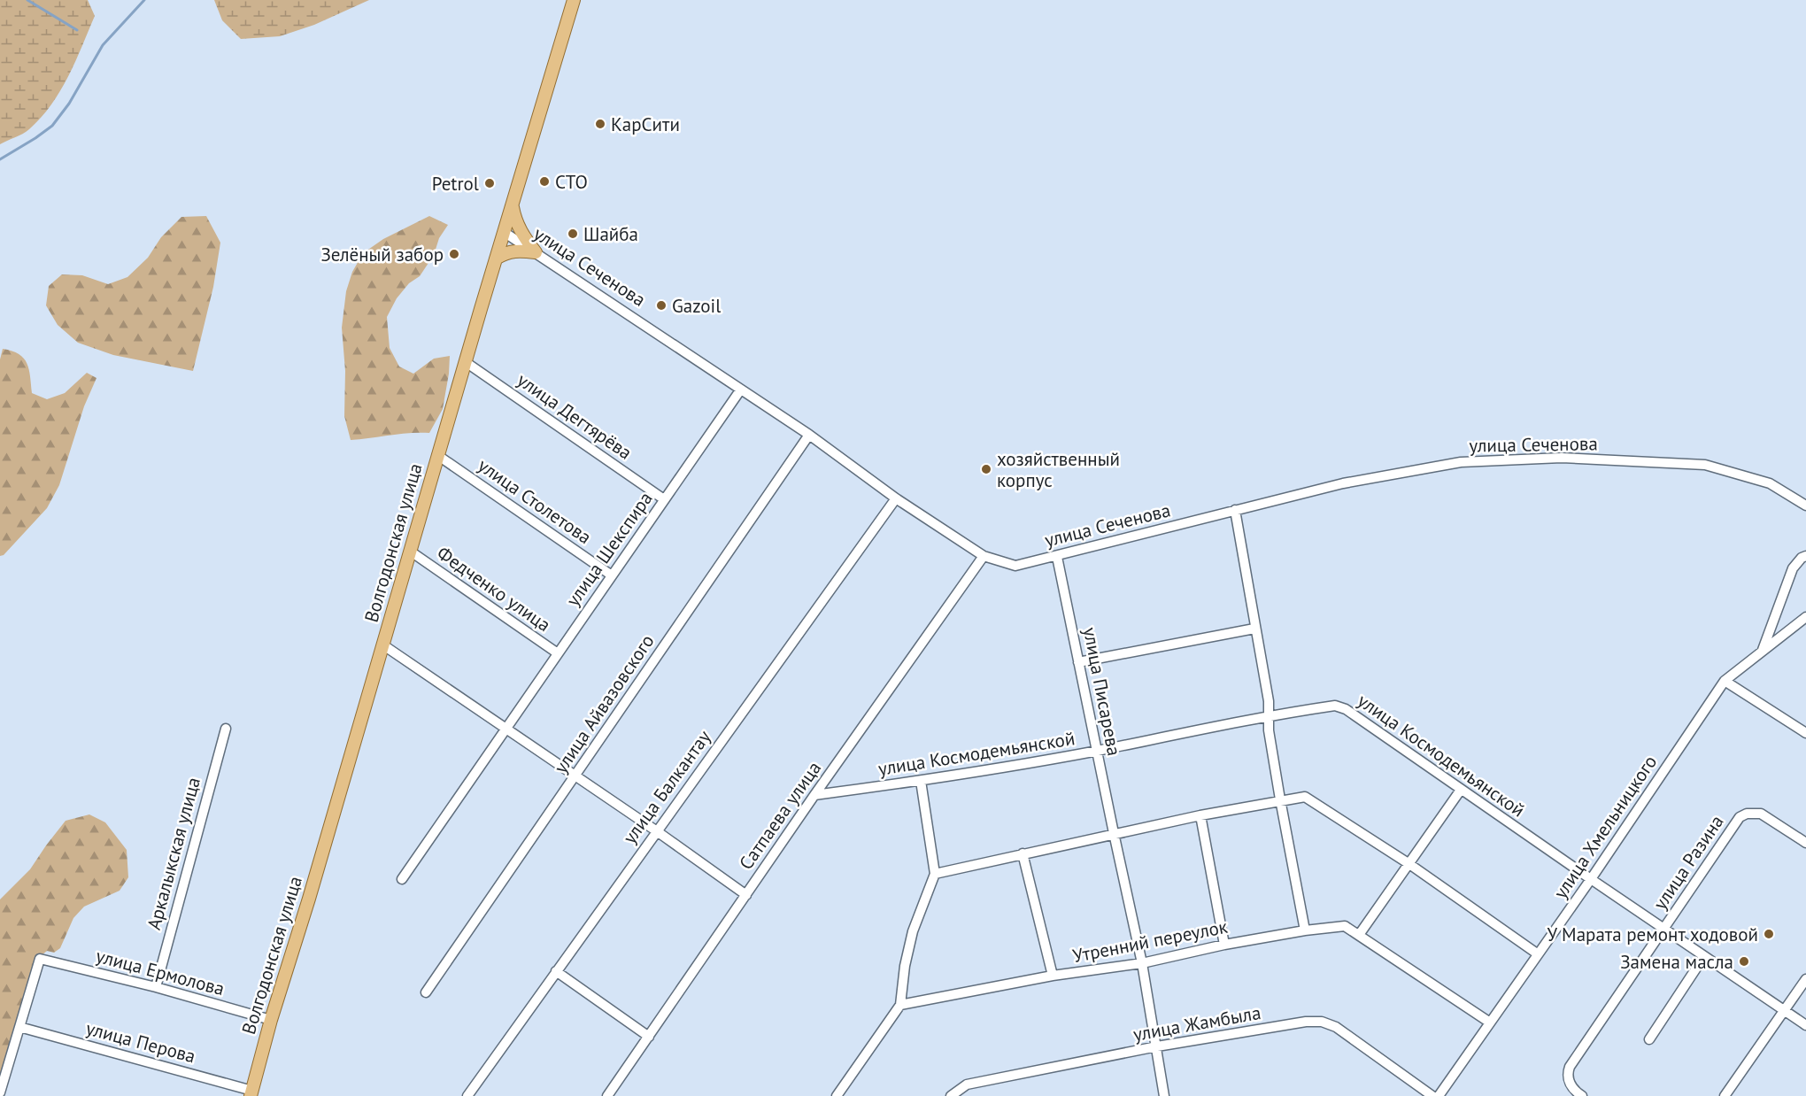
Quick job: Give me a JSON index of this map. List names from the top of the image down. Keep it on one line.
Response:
{"streets":{"main road":["Волгодонская улица"],"street":["улица Сеченова","улица Дегтярёва","улица Столетова","улица Шекспира","Федченко улица","улица Писарева","улица Айвазовского","улица Космодемьянской","улица Балкантау","Сатпаева улица","улица Хмельницкого","Аркалыкская улица","улица Разина","Утренний переулок","улица Ермолова","улица Жамбыла","улица Перова"]},"crossings":[["улица Сеченова","Волгодонская улица"],["улица Сеченова","улица Шекспира"],["улица Сеченова","улица Писарева"],["улица Сеченова","улица Айвазовского"],["улица Сеченова","улица Балкантау"],["улица Сеченова","Сатпаева улица"],["улица Дегтярёва","Волгодонская улица"],["улица Дегтярёва","улица Шекспира"],["улица Столетова","Волгодонская улица"],["улица Столетова","улица Шекспира"],["Волгодонская улица","Федченко улица"],["Волгодонская улица","улица Ермолова"],["Волгодонская улица","улица Перова"],["улица Шекспира","Федченко улица"],["улица Писарева","улица Космодемьянской"],["улица Писарева","Утренний переулок"],["улица Писарева","улица Жамбыла"],["улица Космодемьянской","Сатпаева улица"],["улица Космодемьянской","улица Хмельницкого"],["улица Космодемьянской","улица Разина"],["улица Хмельницкого","Утренний переулок"],["Аркалыкская улица","улица Ермолова"],["улица Ермолова","улица Перова"]],"places":["КарСити","СТО","Petrol","Шайба","Зелёный забор","Gazoil","хозяйственный корпус","У Марата ремонт ходовой","Замена масла"]}
